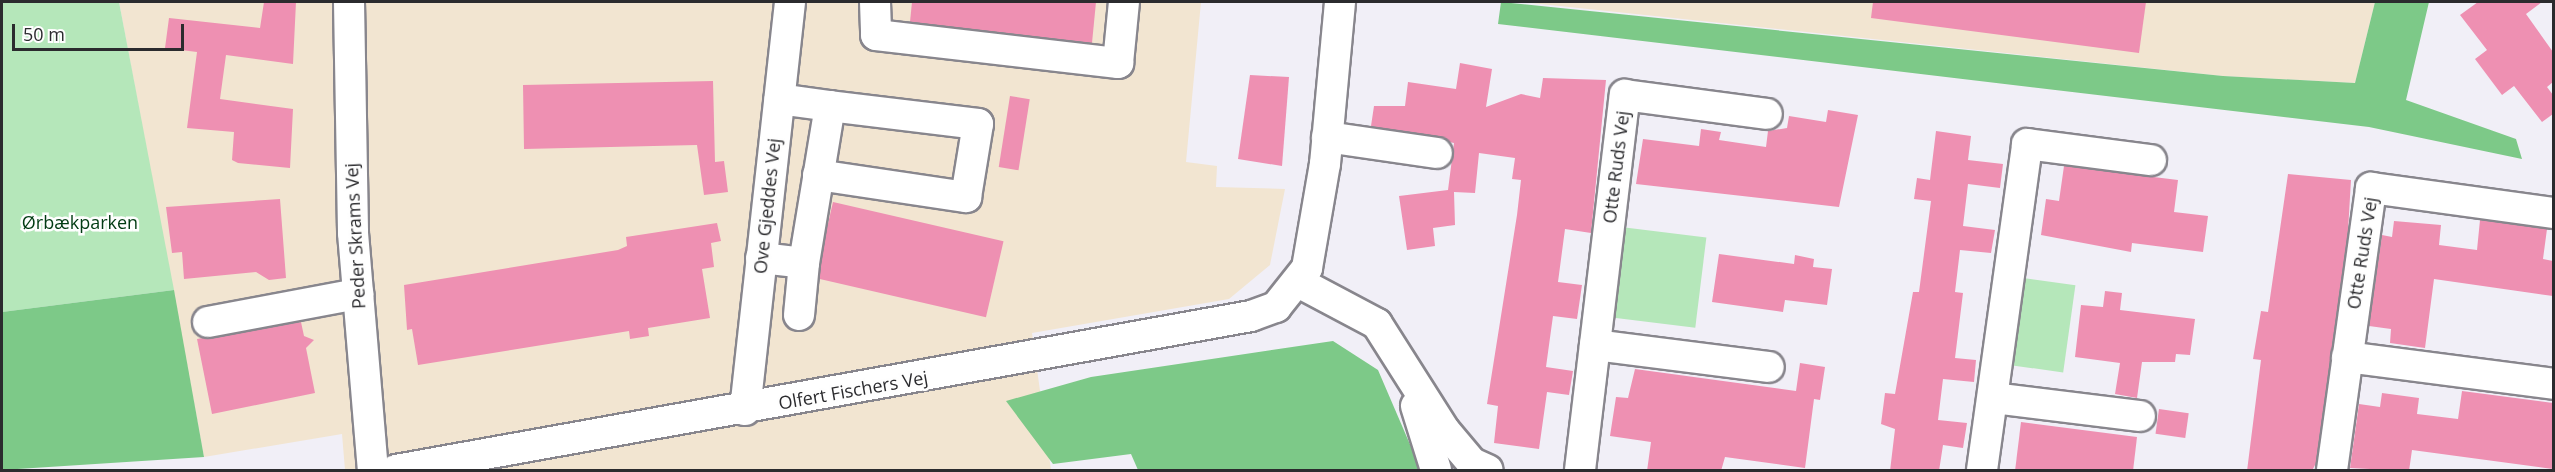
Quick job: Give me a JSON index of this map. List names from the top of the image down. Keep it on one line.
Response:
{"streets":{"street":["Otte Ruds Vej","Ove Gjeddes Vej","Peder Skrams Vej","Olfert Fischers Vej"]},"crossings":[["Ove Gjeddes Vej","Olfert Fischers Vej"]],"parks":["Ørbækparken"],"scale_bar":"50 m"}
